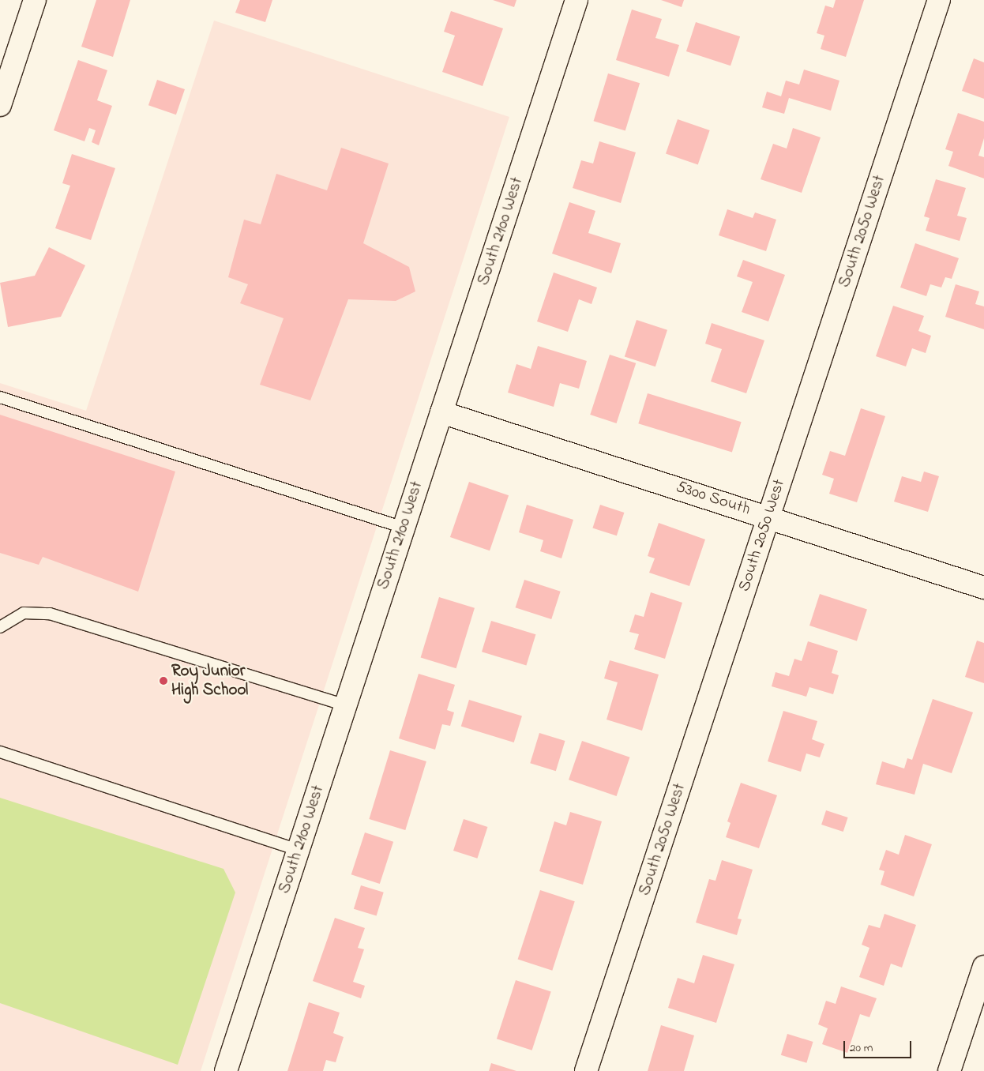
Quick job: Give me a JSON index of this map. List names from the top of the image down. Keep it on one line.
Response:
{"streets":{"street":["South 2100 West","South 2050 West","5300 South"]},"crossings":[["South 2100 West","5300 South"],["South 2050 West","5300 South"]],"places":["Roy Junior High School"],"scale_bar":"20 m"}
